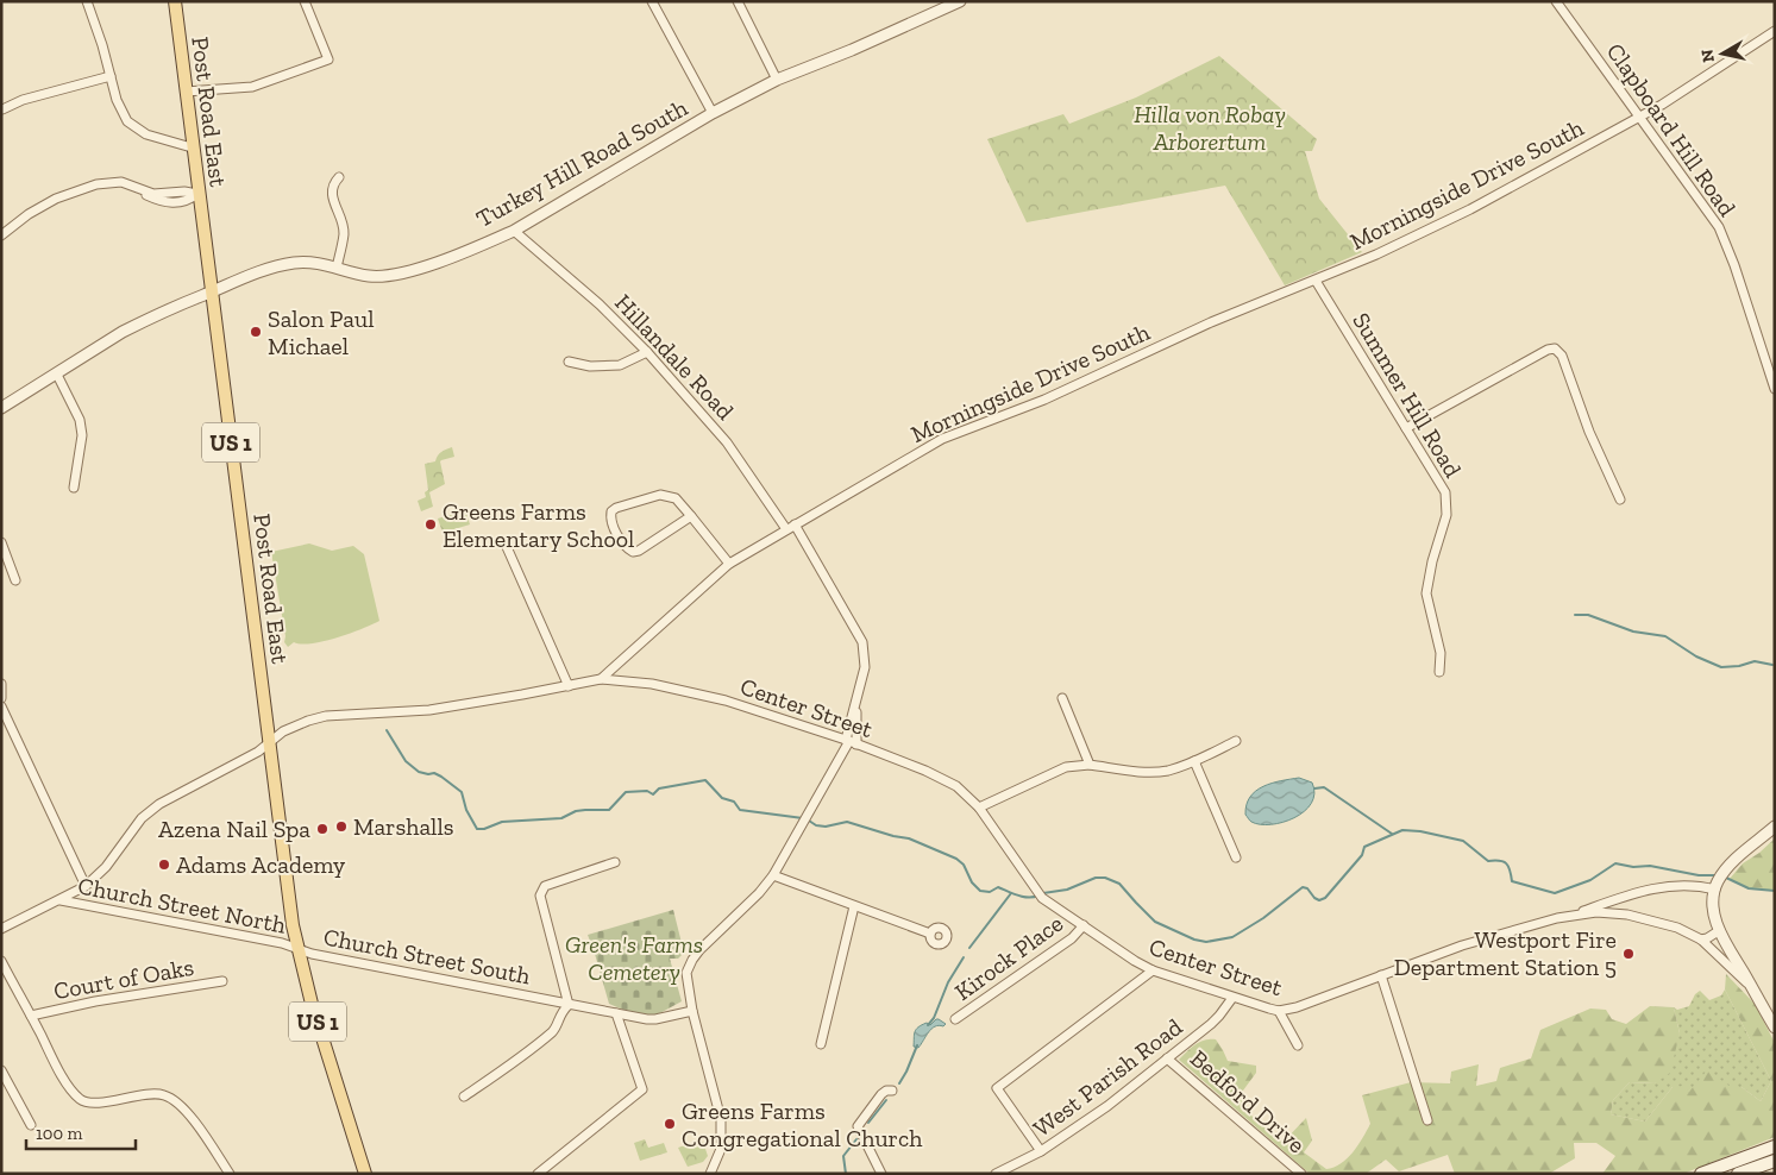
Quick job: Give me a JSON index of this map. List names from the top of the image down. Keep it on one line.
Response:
{"streets":{"main road":["Post Road East","US 1"],"street":["Clapboard Hill Road","Turkey Hill Road South","Morningside Drive South","Hillandale Road","Summer Hill Road","Center Street","Church Street North","Church Street South","Kirock Place","Court of Oaks","West Parish Road","Bedford Drive"]},"crossings":[["Post Road East","Turkey Hill Road South"],["Post Road East","Morningside Drive South"],["Post Road East","Church Street North"],["Post Road East","Church Street South"],["Clapboard Hill Road","Morningside Drive South"],["Turkey Hill Road South","Hillandale Road"],["Morningside Drive South","Hillandale Road"],["Morningside Drive South","Summer Hill Road"],["Morningside Drive South","Center Street"],["Morningside Drive South","Church Street North"],["Center Street","Kirock Place"],["Center Street","West Parish Road"],["Church Street North","Church Street South"],["West Parish Road","Bedford Drive"]],"parks":["Hilla von Robay Arborertum","Green's Farms Cemetery"],"places":["Salon Paul Michael","Greens Farms Elementary School","Marshalls","Azena Nail Spa","Adams Academy","Westport Fire Department Station 5","Greens Farms Congregational Church"],"scale_bar":"100 m","north":"left"}
